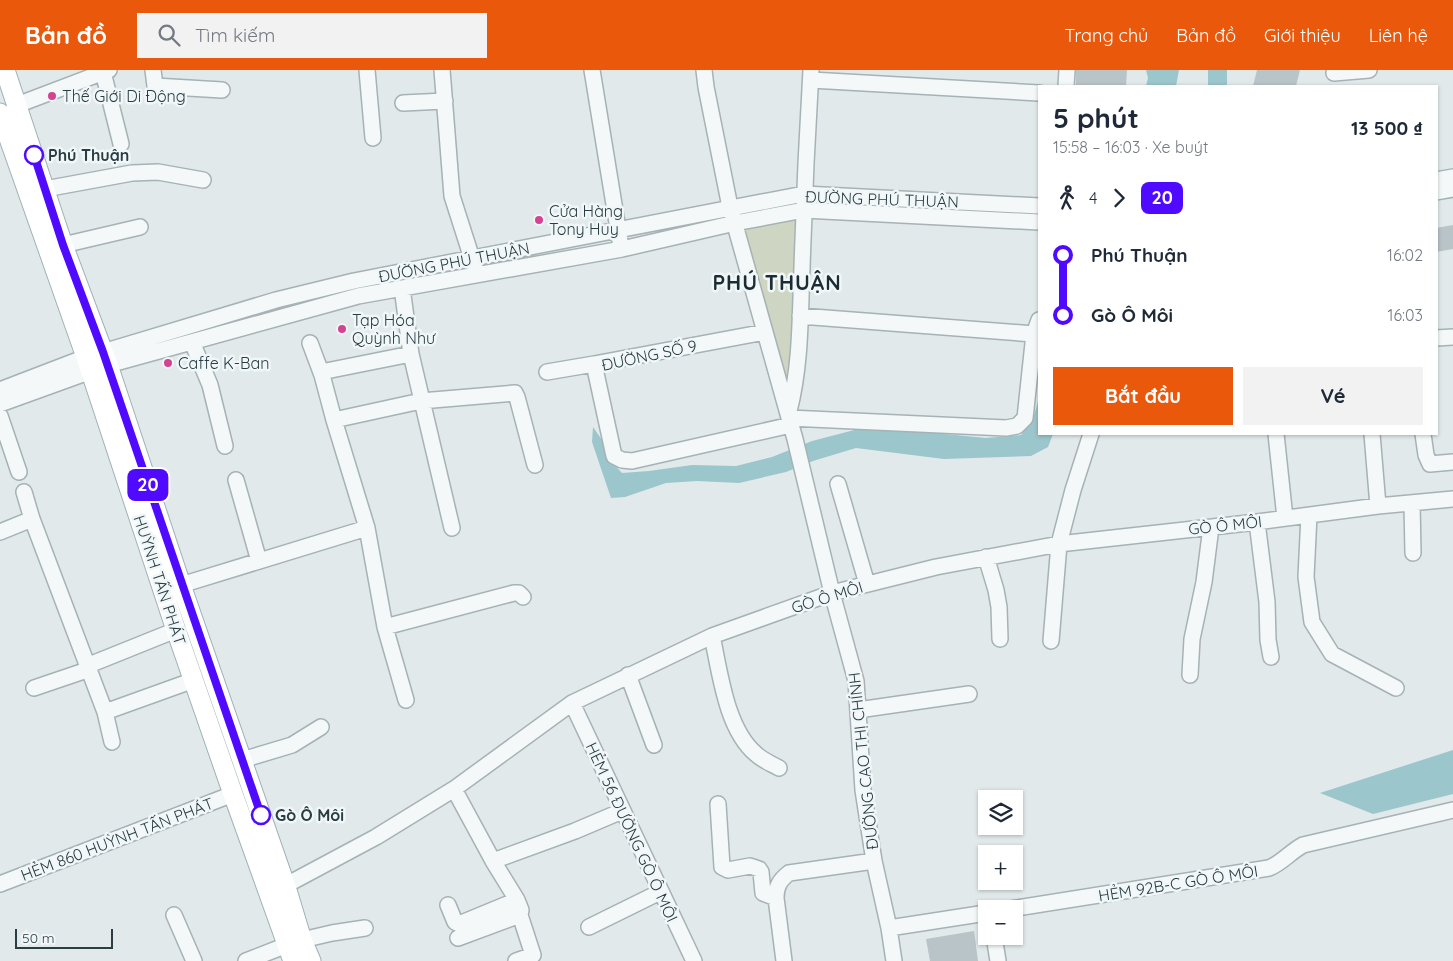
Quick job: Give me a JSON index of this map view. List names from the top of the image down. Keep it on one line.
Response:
{"streets":{"main road":["HUỲNH TẤN PHÁT"],"street":["ĐƯỜNG PHÚ THUẬN","ĐƯỜNG SỐ 9","GÒ Ô MÔI","ĐƯỜNG CAO THỊ CHÍNH","HẺM 56 ĐƯỜNG GÒ Ô MÔI","HẺM 860 HUỲNH TẤN PHÁT","HẺM 92B-C GÒ Ô MÔI"]},"crossings":[["ĐƯỜNG PHÚ THUẬN","HUỲNH TẤN PHÁT"],["ĐƯỜNG SỐ 9","ĐƯỜNG CAO THỊ CHÍNH"],["GÒ Ô MÔI","HUỲNH TẤN PHÁT"],["GÒ Ô MÔI","ĐƯỜNG CAO THỊ CHÍNH"],["GÒ Ô MÔI","HẺM 56 ĐƯỜNG GÒ Ô MÔI"],["HUỲNH TẤN PHÁT","HẺM 860 HUỲNH TẤN PHÁT"]],"districts":["PHÚ THUẬN"],"places":["Thế Giới Di Động","Phú Thuận","Cửa Hàng Tony Huy","Tạp Hóa Quỳnh Như","Caffe K-Ban","Gò Ô Môi"],"lines":["bus line 20"],"scale_bar":"50 m","page":{"header":"Bản đồ","search":"Tìm kiếm","nav":["Trang chủ","Bản đồ","Giới thiệu","Liên hệ"],"on_map":"20","heading":["5 phút","15:58 – 16:03 · Xe buýt","13 500 ₫"],"legs":["4","20"],"list":[{"name":"Phú Thuận","value":"16:02"},{"name":"Gò Ô Môi","value":"16:03"}],"buttons":["Bắt đầu","Vé"],"map_buttons":["+","−"],"scale":"50 m"}}
